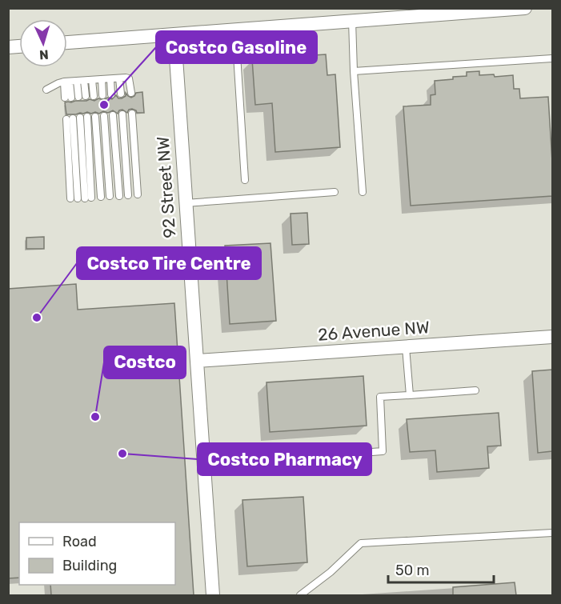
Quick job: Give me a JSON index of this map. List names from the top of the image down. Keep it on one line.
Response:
{"streets":{"street":["92 Street NW","26 Avenue NW"]},"crossings":[["92 Street NW","26 Avenue NW"]],"places":["Costco Gasoline","Costco Tire Centre","Costco","Costco Pharmacy"],"legend":["Road","Building"],"scale_bar":"50 m","north":"bottom"}
